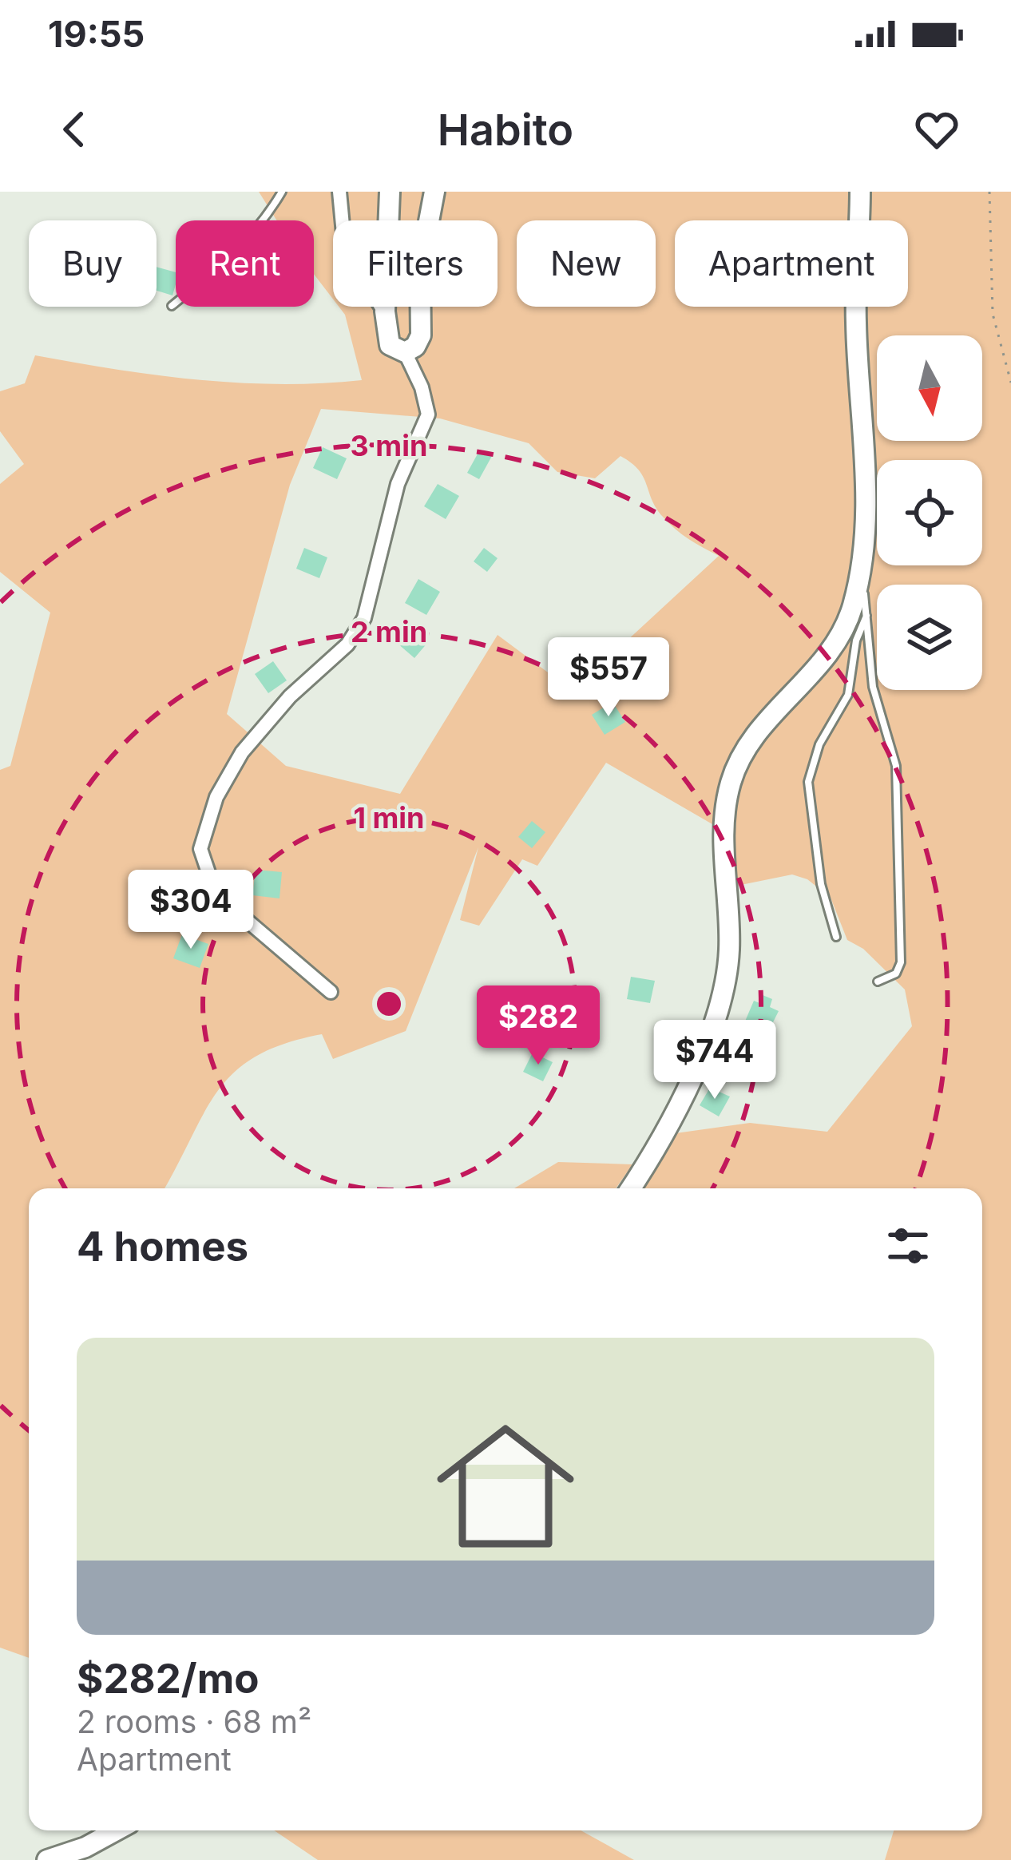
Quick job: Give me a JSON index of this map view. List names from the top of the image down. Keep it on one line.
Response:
{"north":"bottom","page":{"status":"19:55","header":"Habito","chip":["Buy","Rent","Filters","New","Apartment"],"price":["$557","$304","$282","$744"],"heading":"4 homes","list":[{"name":"$282/mo","note":"2 rooms · 68 m² · Apartment"}]},"rings":["3 min","2 min","1 min"]}
